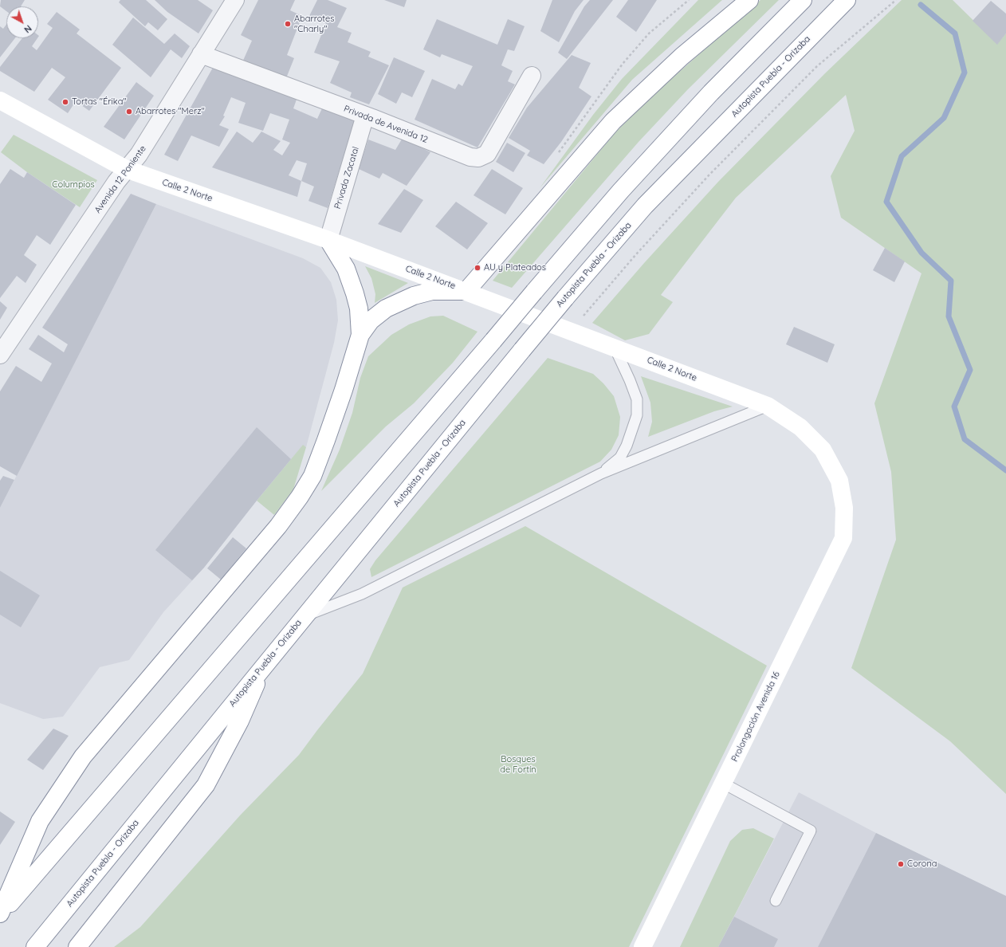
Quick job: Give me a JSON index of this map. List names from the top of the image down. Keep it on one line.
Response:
{"streets":{"main road":["Autopista Puebla - Orizaba","Calle 2 Norte","Prolongación Avenida 16"],"street":["Privada de Avenida 12","Privada Zacatal","Avenida 12 Poniente"]},"crossings":[["Privada de Avenida 12","Privada Zacatal"],["Privada de Avenida 12","Avenida 12 Poniente"],["Privada Zacatal","Calle 2 Norte"],["Avenida 12 Poniente","Calle 2 Norte"],["Calle 2 Norte","Prolongación Avenida 16"]],"parks":["Columpios","Bosques de Fortín"],"places":["Abarrotes \"Charly\"","Tortas \"Érika\"","Abarrotes \"Merz\"","AU y Plateados","Corona"],"north":"bottom right"}
